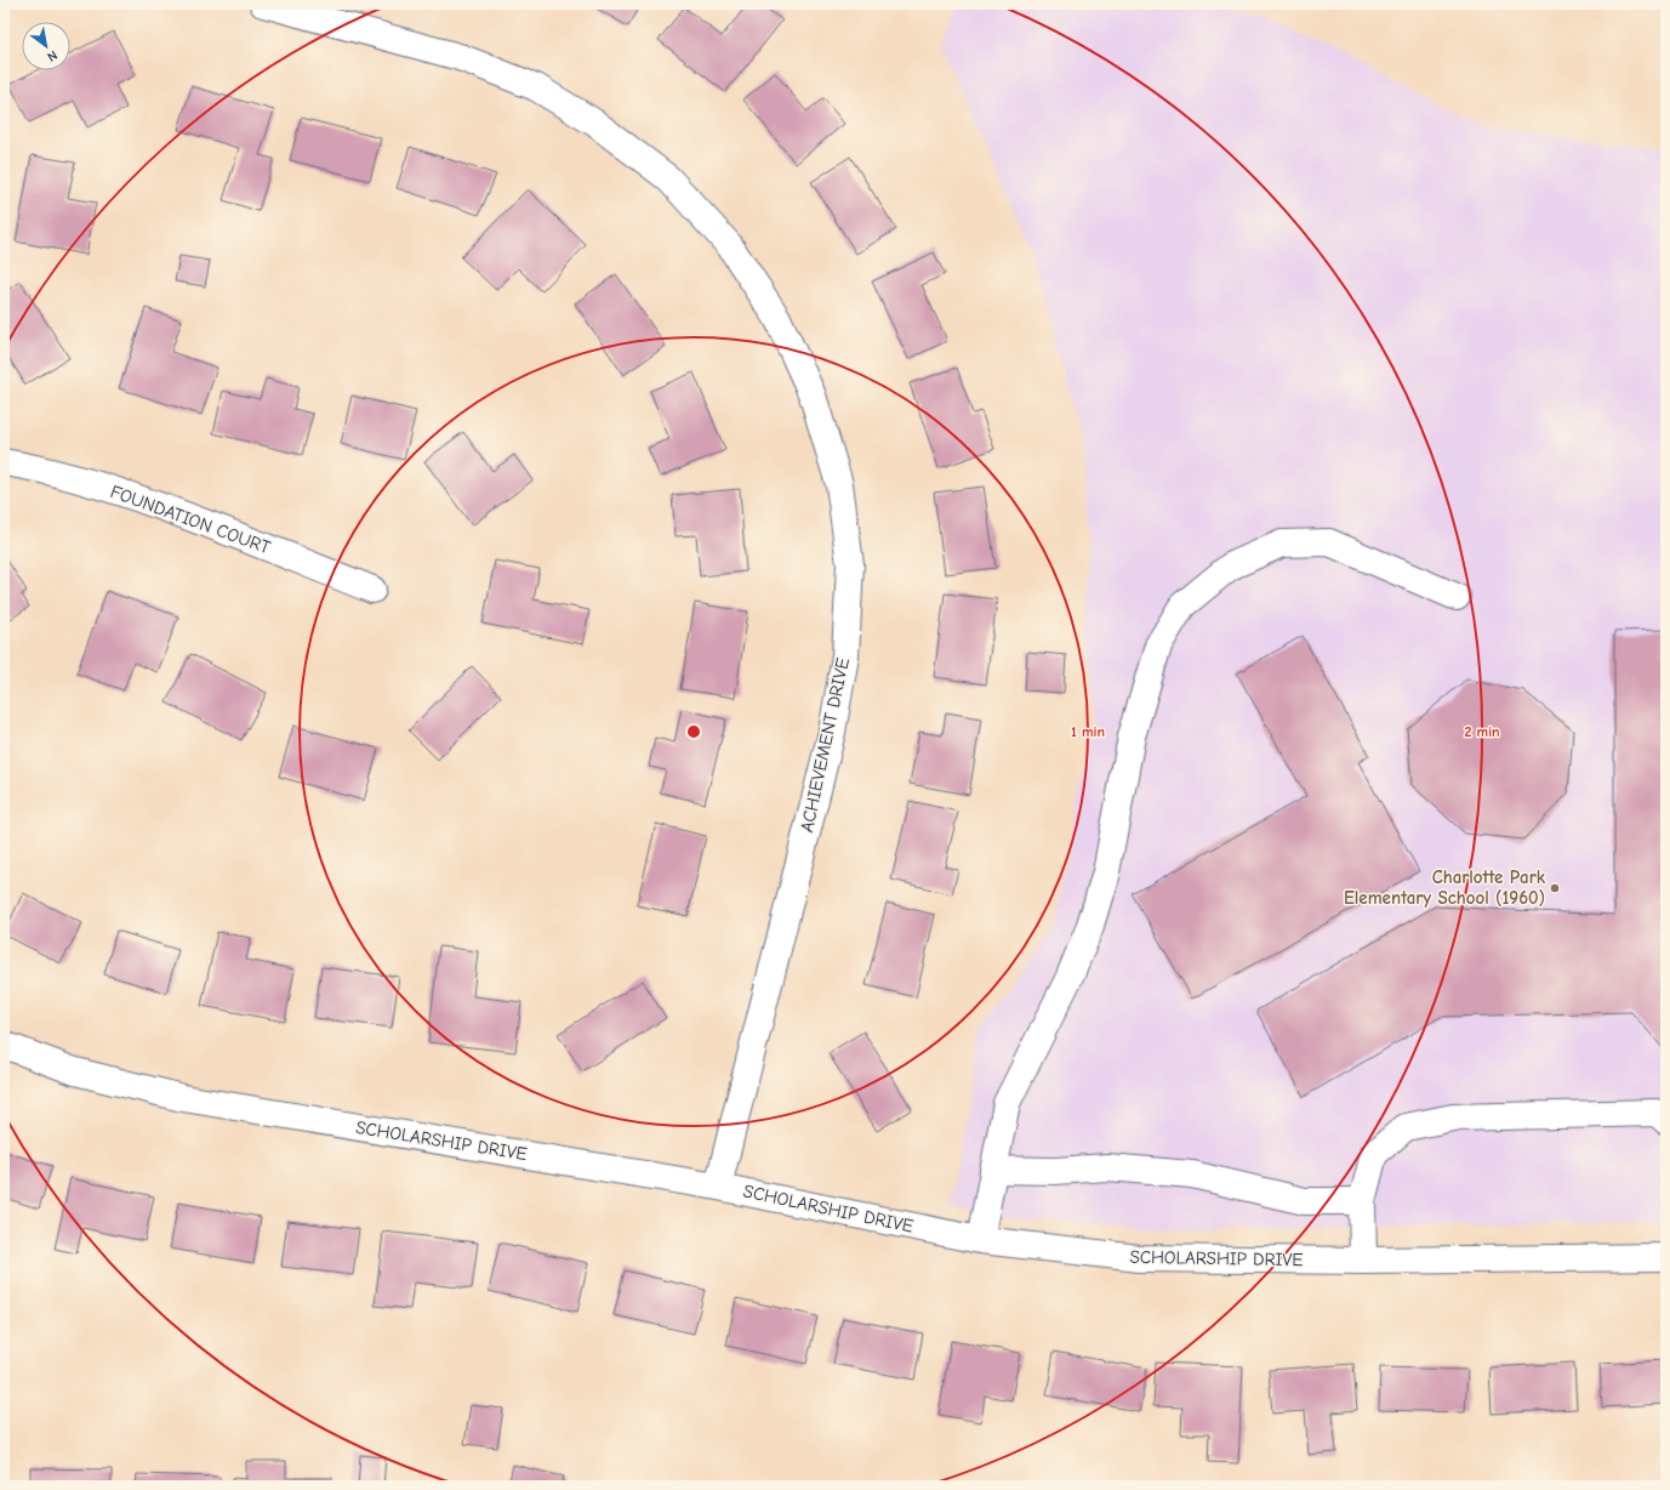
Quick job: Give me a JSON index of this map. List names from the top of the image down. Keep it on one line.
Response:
{"streets":{"street":["FOUNDATION COURT","ACHIEVEMENT DRIVE","SCHOLARSHIP DRIVE"]},"crossings":[["ACHIEVEMENT DRIVE","SCHOLARSHIP DRIVE"]],"places":["Charlotte Park Elementary School (1960)"],"north":"bottom right","rings":["1 min","2 min"]}
